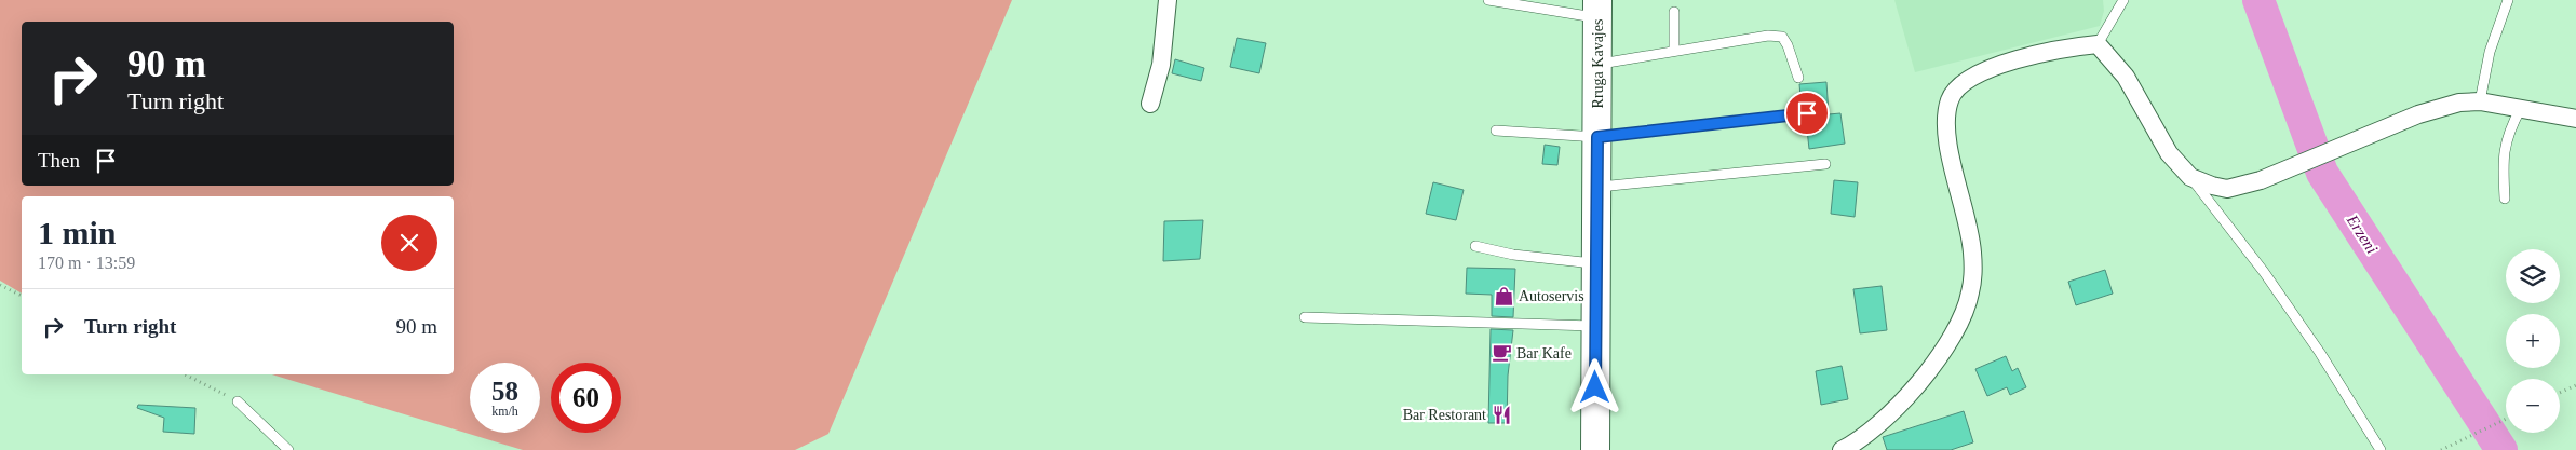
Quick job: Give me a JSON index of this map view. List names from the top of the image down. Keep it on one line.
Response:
{"streets":{"main road":["Rruga Kavajes"]},"water":["Erzeni"],"places":{"shop":["Autoservis"],"cafe":["Bar Kafe"],"restaurant":["Bar Restorant"]},"page":{"turn":["90 m","Turn right"],"then":"Then","heading":["1 min","170 m · 13:59"],"map_buttons":["+","−"],"list":[{"name":"Turn right","value":"90 m"}],"speed":"58 km/h","limit":"60"}}
